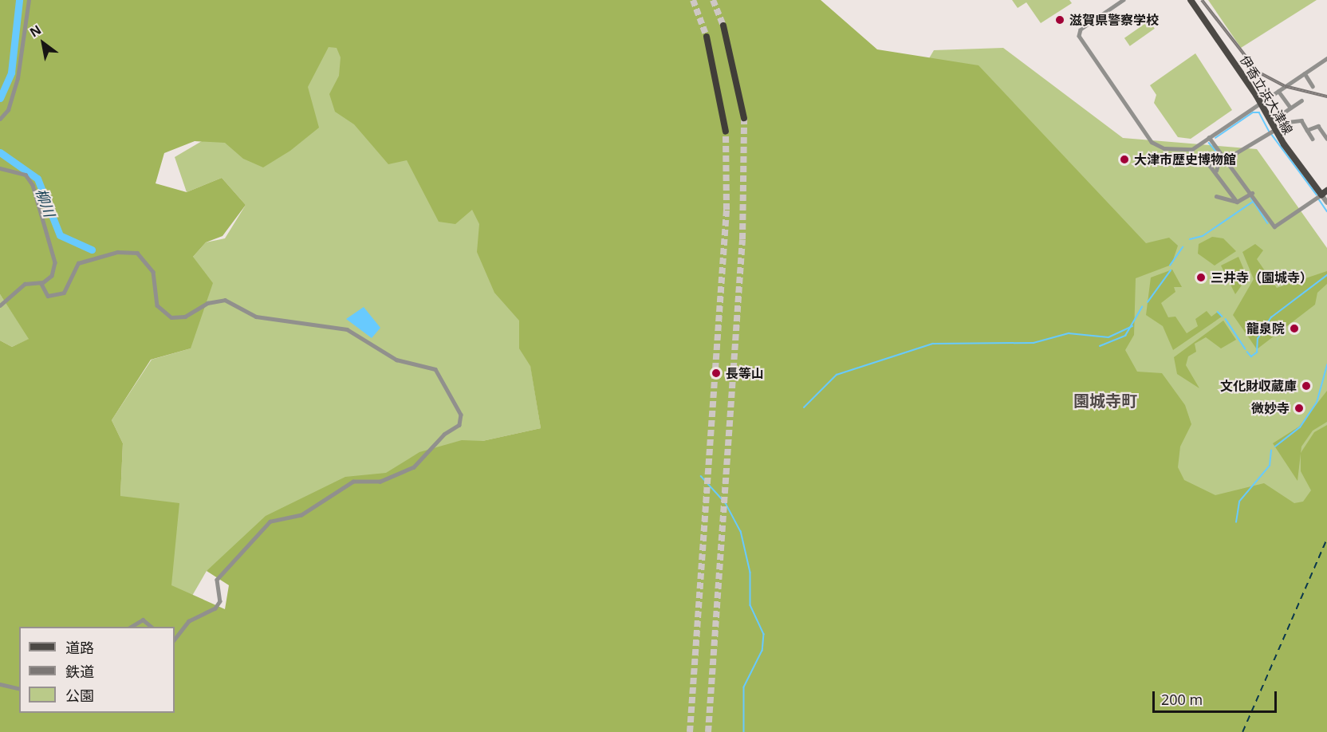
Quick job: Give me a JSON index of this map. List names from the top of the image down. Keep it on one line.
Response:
{"streets":{"main road":["伊香立浜大津線"]},"districts":["園城寺町"],"water":["柳川"],"places":["滋賀県警察学校","大津市歴史博物館","三井寺（園城寺）","龍泉院","長等山","文化財収蔵庫","微妙寺"],"legend":["道路","鉄道","公園"],"scale_bar":"200 m","north":"top left"}
